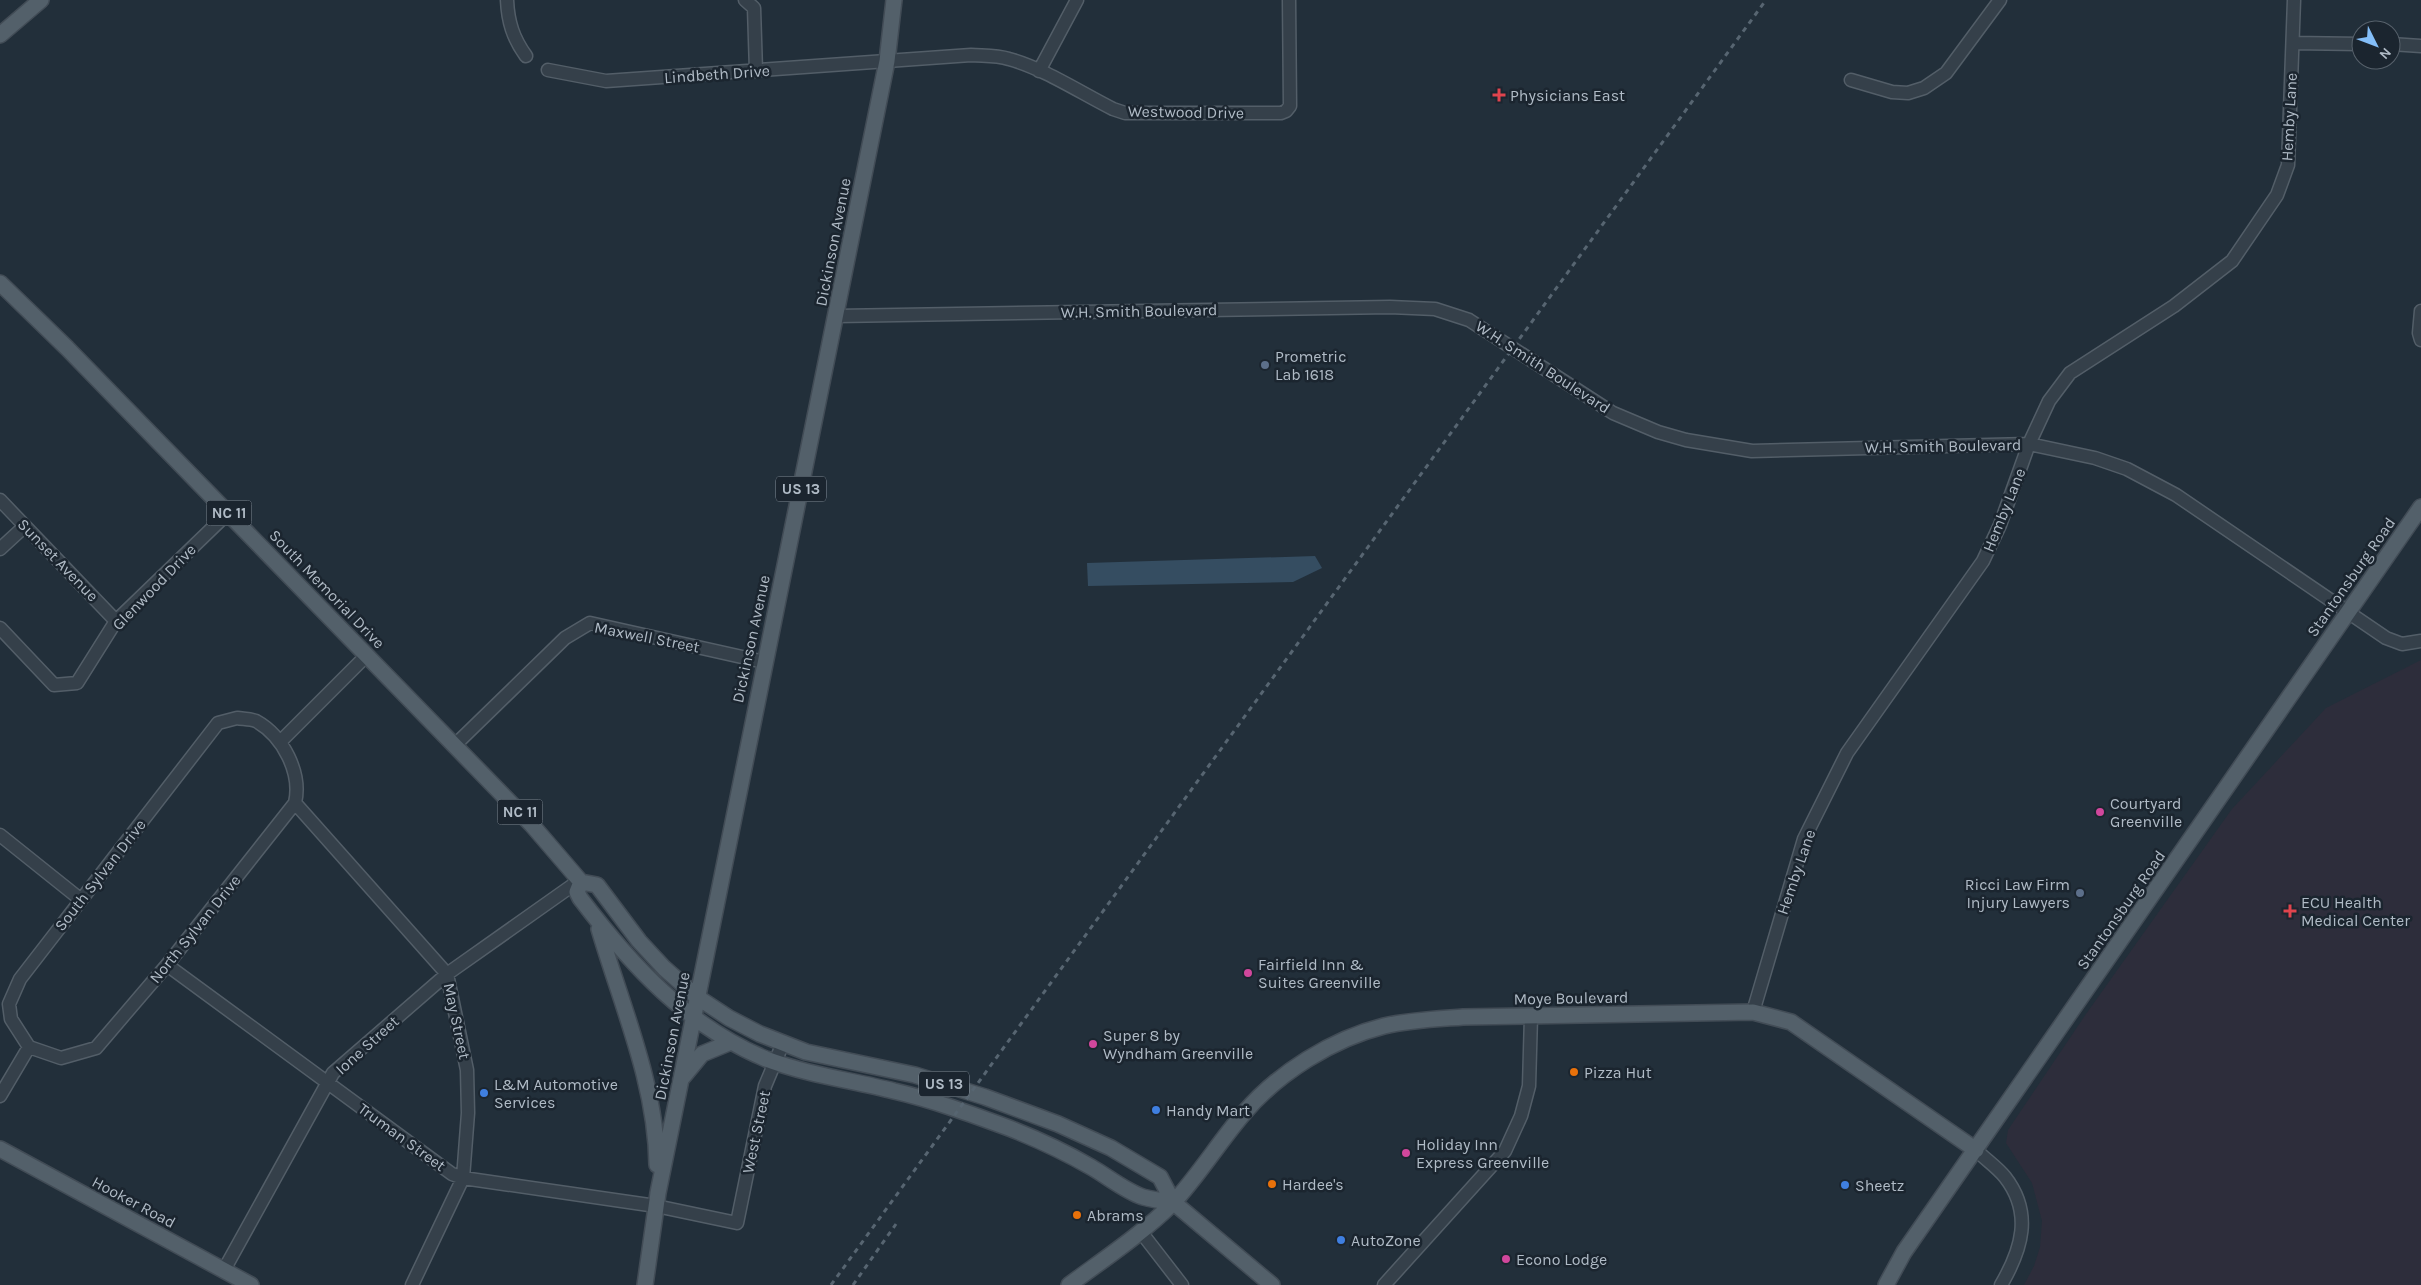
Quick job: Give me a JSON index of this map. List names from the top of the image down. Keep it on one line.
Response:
{"streets":{"main road":["Dickinson Avenue","US 13","NC 11","Stantonsburg Road","South Memorial Drive","Moye Boulevard","Hooker Road"],"street":["Lindbeth Drive","Westwood Drive","Hemby Lane","W.H. Smith Boulevard","Sunset Avenue","Glenwood Drive","Maxwell Street","South Sylvan Drive","North Sylvan Drive","May Street","Ione Street","West Street","Truman Street"]},"crossings":[["Lindbeth Drive","Westwood Drive"],["Lindbeth Drive","Dickinson Avenue"],["Westwood Drive","Dickinson Avenue"],["Hemby Lane","W.H. Smith Boulevard"],["Hemby Lane","Moye Boulevard"],["Dickinson Avenue","W.H. Smith Boulevard"],["Dickinson Avenue","South Memorial Drive"],["Dickinson Avenue","Maxwell Street"],["Dickinson Avenue","Truman Street"],["W.H. Smith Boulevard","Stantonsburg Road"],["Sunset Avenue","Glenwood Drive"],["Stantonsburg Road","Moye Boulevard"],["Glenwood Drive","South Memorial Drive"],["South Memorial Drive","Maxwell Street"],["South Memorial Drive","Moye Boulevard"],["South Memorial Drive","Ione Street"],["South Memorial Drive","West Street"],["South Sylvan Drive","North Sylvan Drive"],["North Sylvan Drive","May Street"],["North Sylvan Drive","Truman Street"],["May Street","Ione Street"],["May Street","Truman Street"],["Ione Street","Truman Street"],["Ione Street","Hooker Road"],["West Street","Truman Street"]],"places":{"health":["Physicians East","ECU Health Medical Center"],"other":["Prometric Lab 1618","Courtyard Greenville","Ricci Law Firm Injury Lawyers","Fairfield Inn & Suites Greenville","Super 8 by Wyndham Greenville","Pizza Hut","L&M Automotive Services","Handy Mart","Holiday Inn Express Greenville","Hardee's","Sheetz","Abrams","AutoZone","Econo Lodge"]},"north":"bottom right"}
